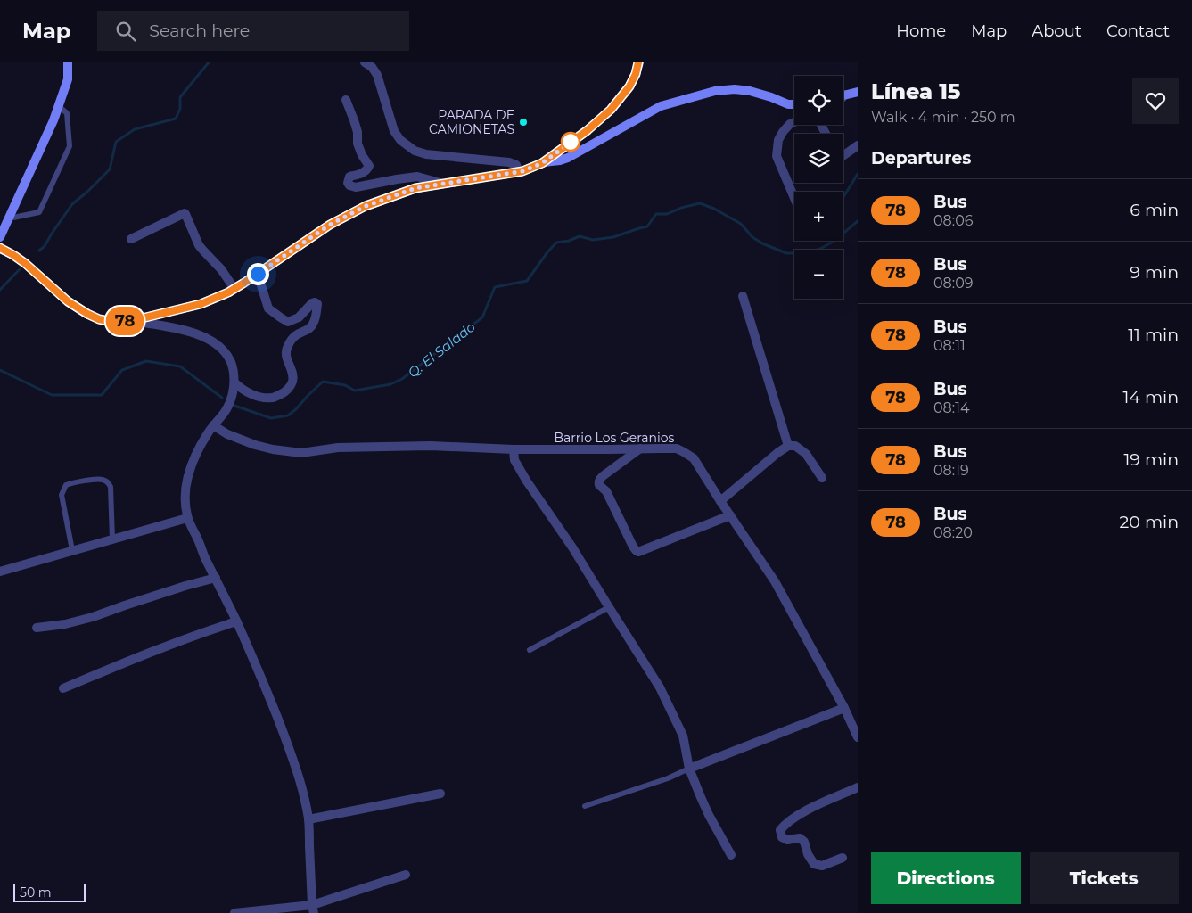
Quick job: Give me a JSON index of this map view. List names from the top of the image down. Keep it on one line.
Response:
{"streets":{"street":["Barrio Los Geranios"]},"water":["Q. El Salado"],"places":["PARADA DE CAMIONETAS"],"lines":["bus line 78"],"scale_bar":"50 m","page":{"header":"Map","search":"Search here","nav":["Home","Map","About","Contact"],"on_map":"78","heading":[["Línea 15","Walk · 4 min · 250 m"],"Departures"],"map_buttons":["+","−"],"list":[{"mark":"78","name":"Bus","note":"08:06","value":"6 min"},{"mark":"78","name":"Bus","note":"08:09","value":"9 min"},{"mark":"78","name":"Bus","note":"08:11","value":"11 min"},{"mark":"78","name":"Bus","note":"08:14","value":"14 min"},{"mark":"78","name":"Bus","note":"08:19","value":"19 min"},{"mark":"78","name":"Bus","note":"08:20","value":"20 min"}],"buttons":["Directions","Tickets"],"scale":"50 m"}}
